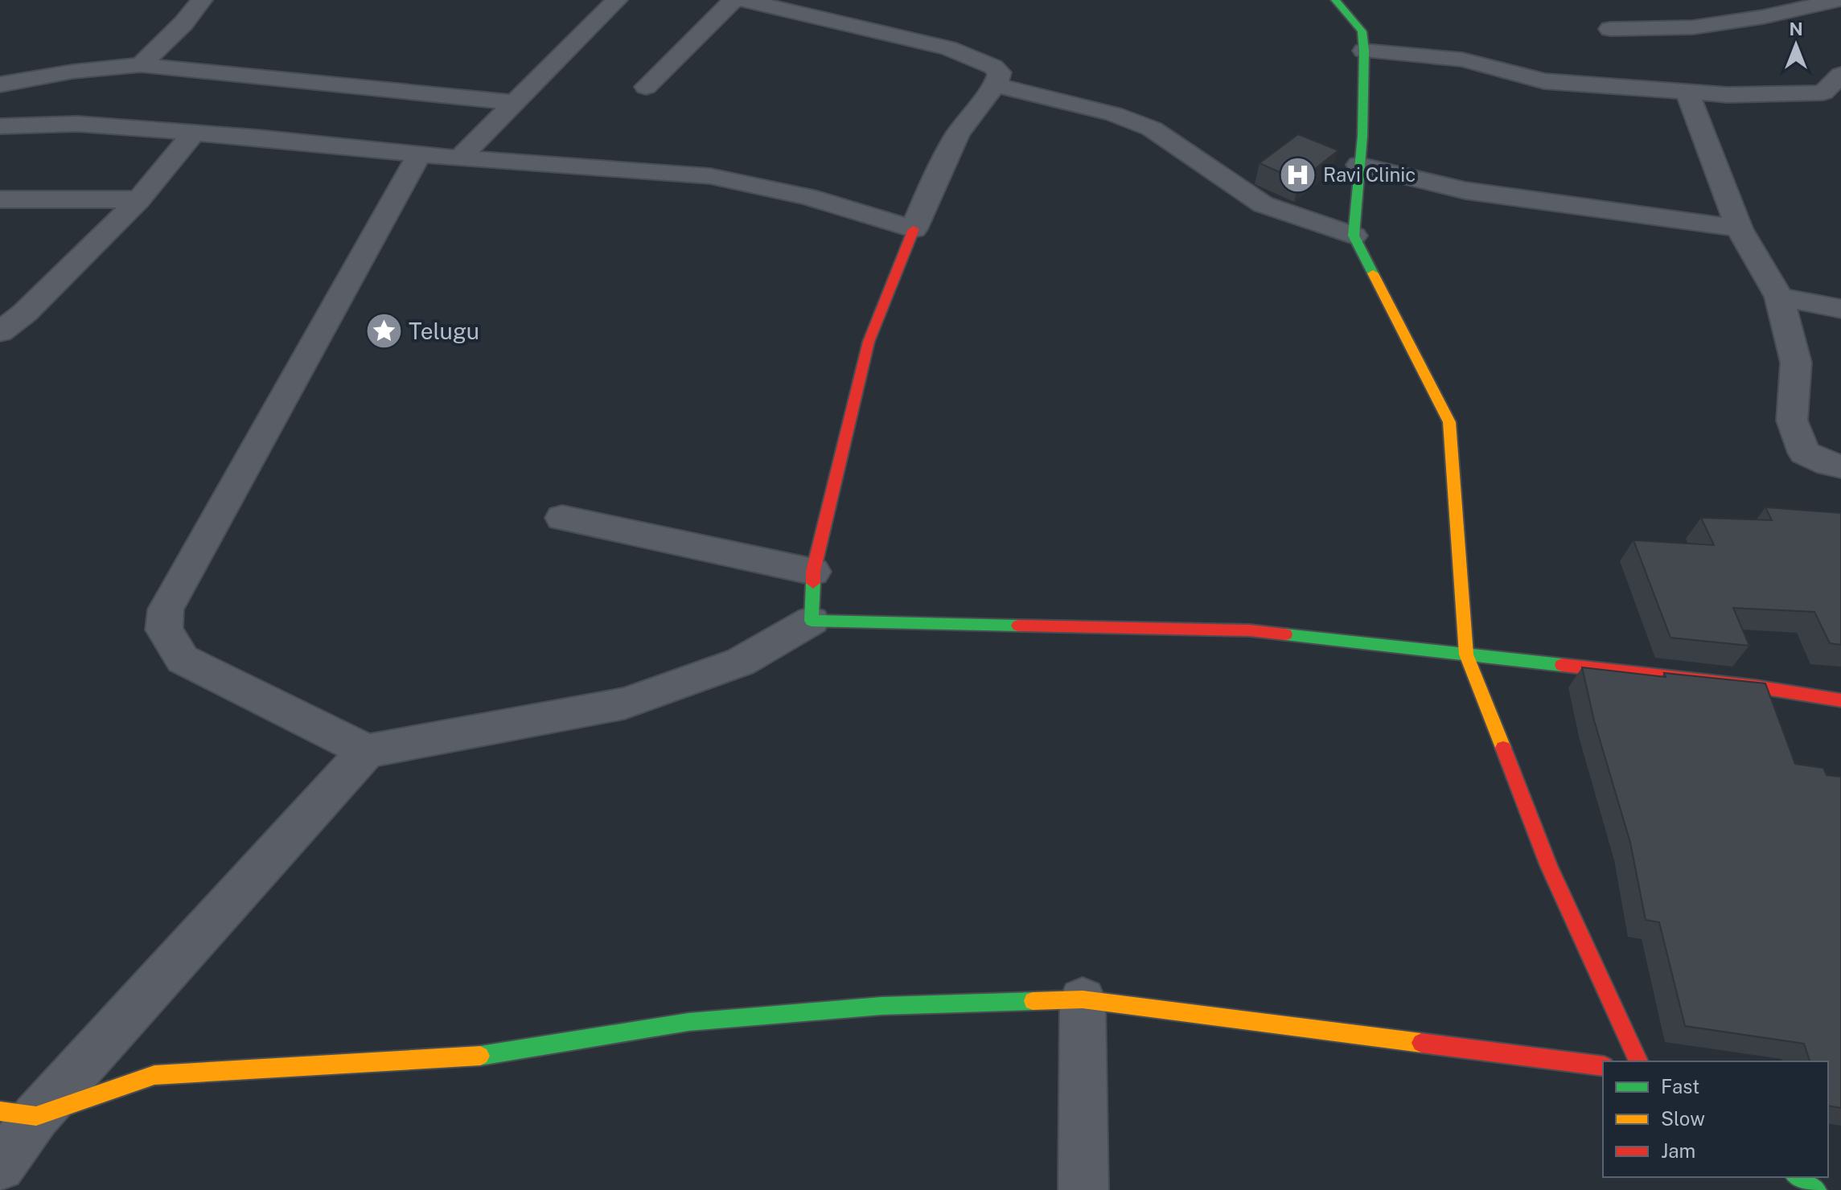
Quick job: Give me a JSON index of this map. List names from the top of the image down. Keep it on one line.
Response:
{"places":{"hospital":["Ravi Clinic"],"place":["Telugu"]},"legend":["Fast","Slow","Jam"],"north":"top"}
